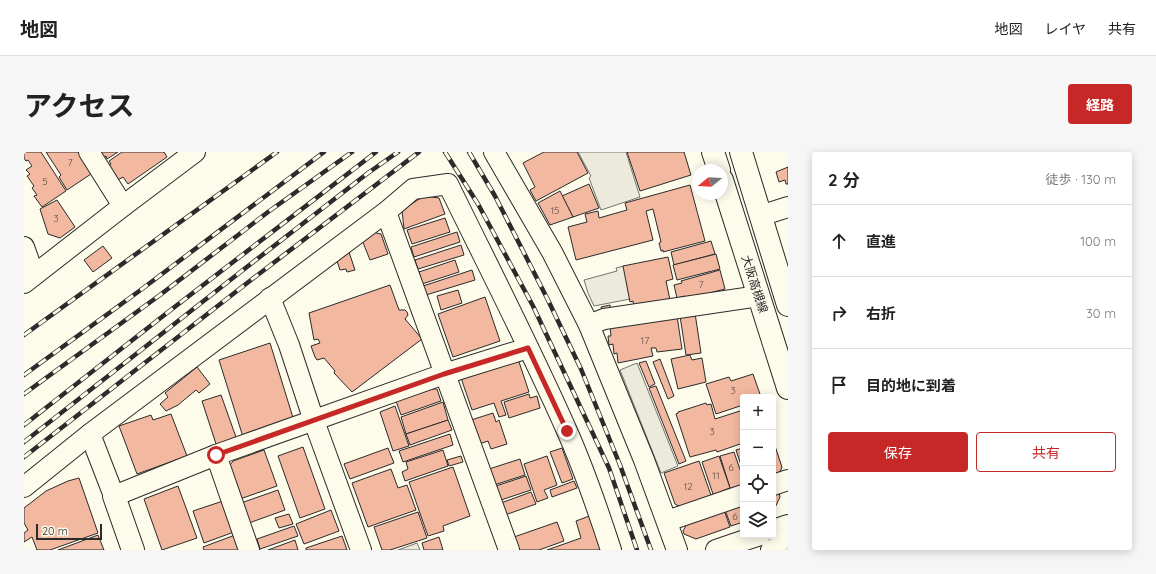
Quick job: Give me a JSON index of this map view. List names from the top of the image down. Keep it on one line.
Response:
{"streets":{"main road":["大阪高槻線"]},"house_numbers":["7","5","15","3","7","17","3","3","6","11","12","6"],"scale_bar":"20 m","north":"left","page":{"header":"地図","nav":["地図","レイヤ","共有"],"title":"アクセス","buttons":["経路",["保存","共有"]],"heading":["2 分","徒歩 · 130 m"],"list":[["直進","100 m"],["右折","30 m"],"目的地に到着"],"map_buttons":["+","−"],"scale":"20 m"}}
